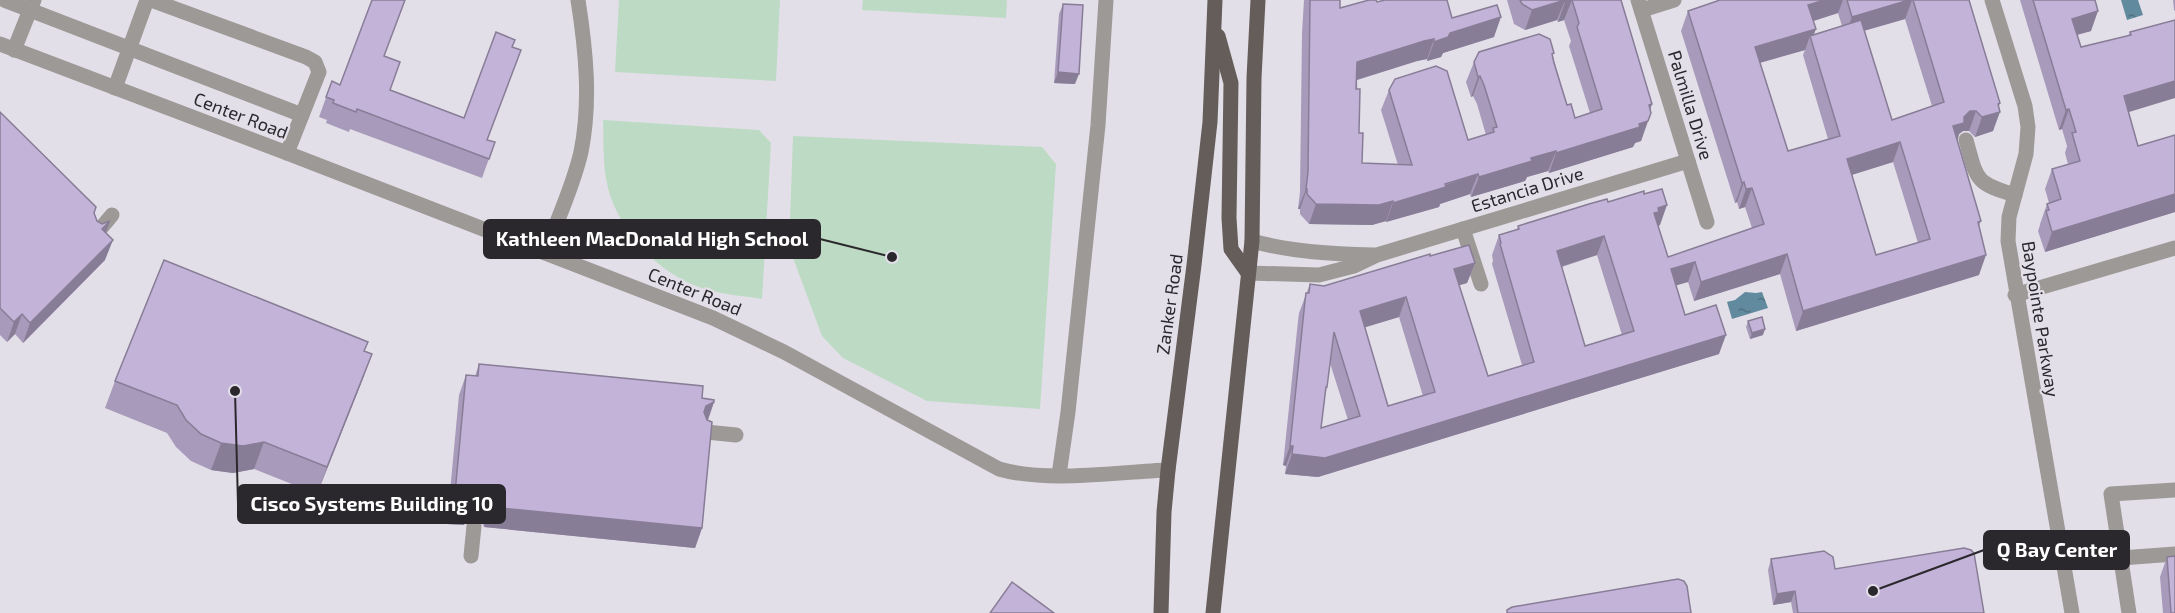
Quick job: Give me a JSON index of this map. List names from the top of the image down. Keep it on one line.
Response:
{"streets":{"main road":["Zanker Road"],"street":["Palmilla Drive","Center Road","Estancia Drive","Baypointe Parkway"]},"crossings":[["Palmilla Drive","Estancia Drive"],["Center Road","Zanker Road"]],"places":["Kathleen MacDonald High School","Cisco Systems Building 10","Q Bay Center"]}
